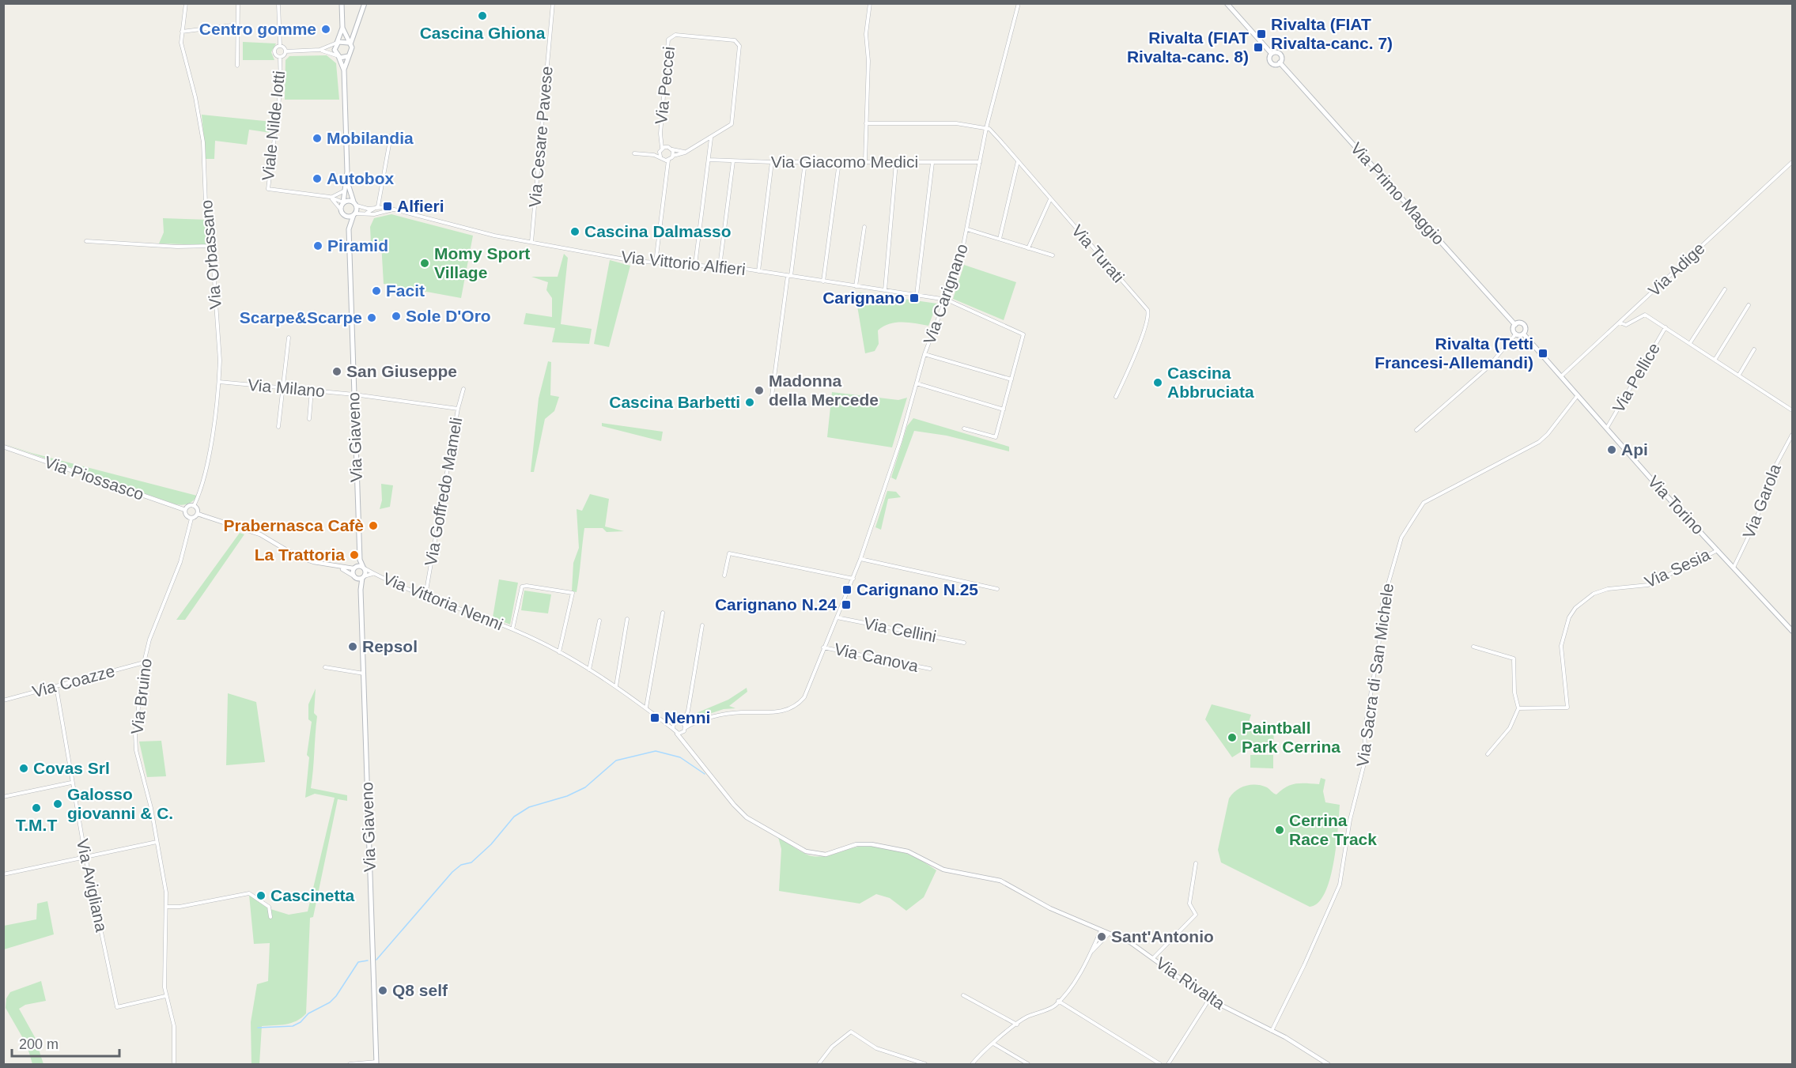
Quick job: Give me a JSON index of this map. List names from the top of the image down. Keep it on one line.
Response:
{"streets":{"main road":["Via Primo Maggio","Via Giaveno","Via Torino"],"street":["Via Peccei","Viale Nilde Iotti","Via Cesare Pavese","Via Giacomo Medici","Via Turati","Via Orbassano","Via Vittorio Alfieri","Via Adige","Via Carignano","Via Pellice","Via Milano","Via Piossasco","Via Goffredo Mameli","Via Garola","Via Sesia","Via Vittoria Nenni","Via Cellini","Via Canova","Via Sacra di San Michele","Via Coazze","Via Bruino","Via Avigliana","Via Rivalta"]},"crossings":[["Viale Nilde Iotti","Via Giaveno"],["Via Cesare Pavese","Via Vittorio Alfieri"],["Via Giacomo Medici","Via Carignano"],["Via Turati","Via Carignano"],["Via Orbassano","Via Milano"],["Via Orbassano","Via Piossasco"],["Via Orbassano","Via Bruino"],["Via Vittorio Alfieri","Via Carignano"],["Via Vittorio Alfieri","Via Giaveno"],["Via Adige","Via Torino"],["Via Carignano","Via Vittoria Nenni"],["Via Carignano","Via Cellini"],["Via Carignano","Via Canova"],["Via Pellice","Via Torino"],["Via Milano","Via Giaveno"],["Via Milano","Via Goffredo Mameli"],["Via Giaveno","Via Vittoria Nenni"],["Via Piossasco","Via Bruino"],["Via Goffredo Mameli","Via Vittoria Nenni"],["Via Garola","Via Torino"],["Via Torino","Via Sesia"],["Via Torino","Via Sacra di San Michele"],["Via Vittoria Nenni","Via Rivalta"],["Via Sacra di San Michele","Via Rivalta"],["Via Coazze","Via Bruino"],["Via Coazze","Via Avigliana"],["Via Bruino","Via Avigliana"]],"places":{"other":["Cascina Ghiona","Centro gomme","Mobilandia","Autobox","Cascina Dalmasso","Piramid","Momy Sport Village","Facit","Sole D'Oro","Scarpe&Scarpe","San Giuseppe","Cascina Abbruciata","Madonna della Mercede","Cascina Barbetti","Api","Prabernasca Cafè","La Trattoria","Repsol","Paintball Park Cerrina","Covas Srl","Galosso giovanni & C.","T.M.T","Cerrina Race Track","Cascinetta","Sant'Antonio","Q8 self"],"transit":["Rivalta (FIAT Rivalta-canc. 7)","Rivalta (FIAT Rivalta-canc. 8)","Alfieri","Carignano","Rivalta (Tetti Francesi-Allemandi)","Carignano N.25","Carignano N.24","Nenni"]},"scale_bar":"200 m"}
